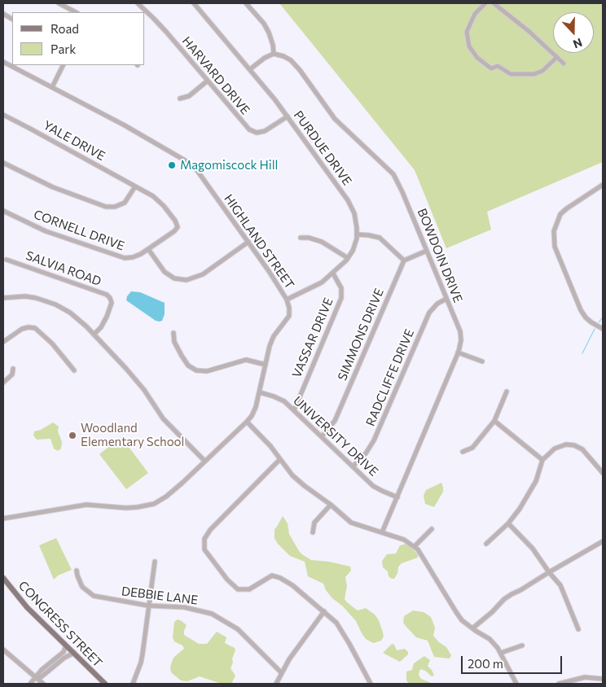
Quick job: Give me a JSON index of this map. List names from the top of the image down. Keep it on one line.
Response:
{"streets":{"main road":["CONGRESS STREET"],"street":["HARVARD DRIVE","YALE DRIVE","PURDUE DRIVE","CORNELL DRIVE","HIGHLAND STREET","BOWDOIN DRIVE","SALVIA ROAD","SIMMONS DRIVE","VASSAR DRIVE","RADCLIFFE DRIVE","UNIVERSITY DRIVE","DEBBIE LANE"]},"crossings":[["HARVARD DRIVE","PURDUE DRIVE"],["YALE DRIVE","CORNELL DRIVE"],["PURDUE DRIVE","HIGHLAND STREET"],["PURDUE DRIVE","VASSAR DRIVE"],["HIGHLAND STREET","UNIVERSITY DRIVE"],["BOWDOIN DRIVE","RADCLIFFE DRIVE"],["BOWDOIN DRIVE","UNIVERSITY DRIVE"],["SIMMONS DRIVE","UNIVERSITY DRIVE"],["VASSAR DRIVE","UNIVERSITY DRIVE"],["RADCLIFFE DRIVE","UNIVERSITY DRIVE"]],"places":["Magomiscock Hill","Woodland Elementary School"],"legend":["Road","Park"],"scale_bar":"200 m","north":"bottom"}
